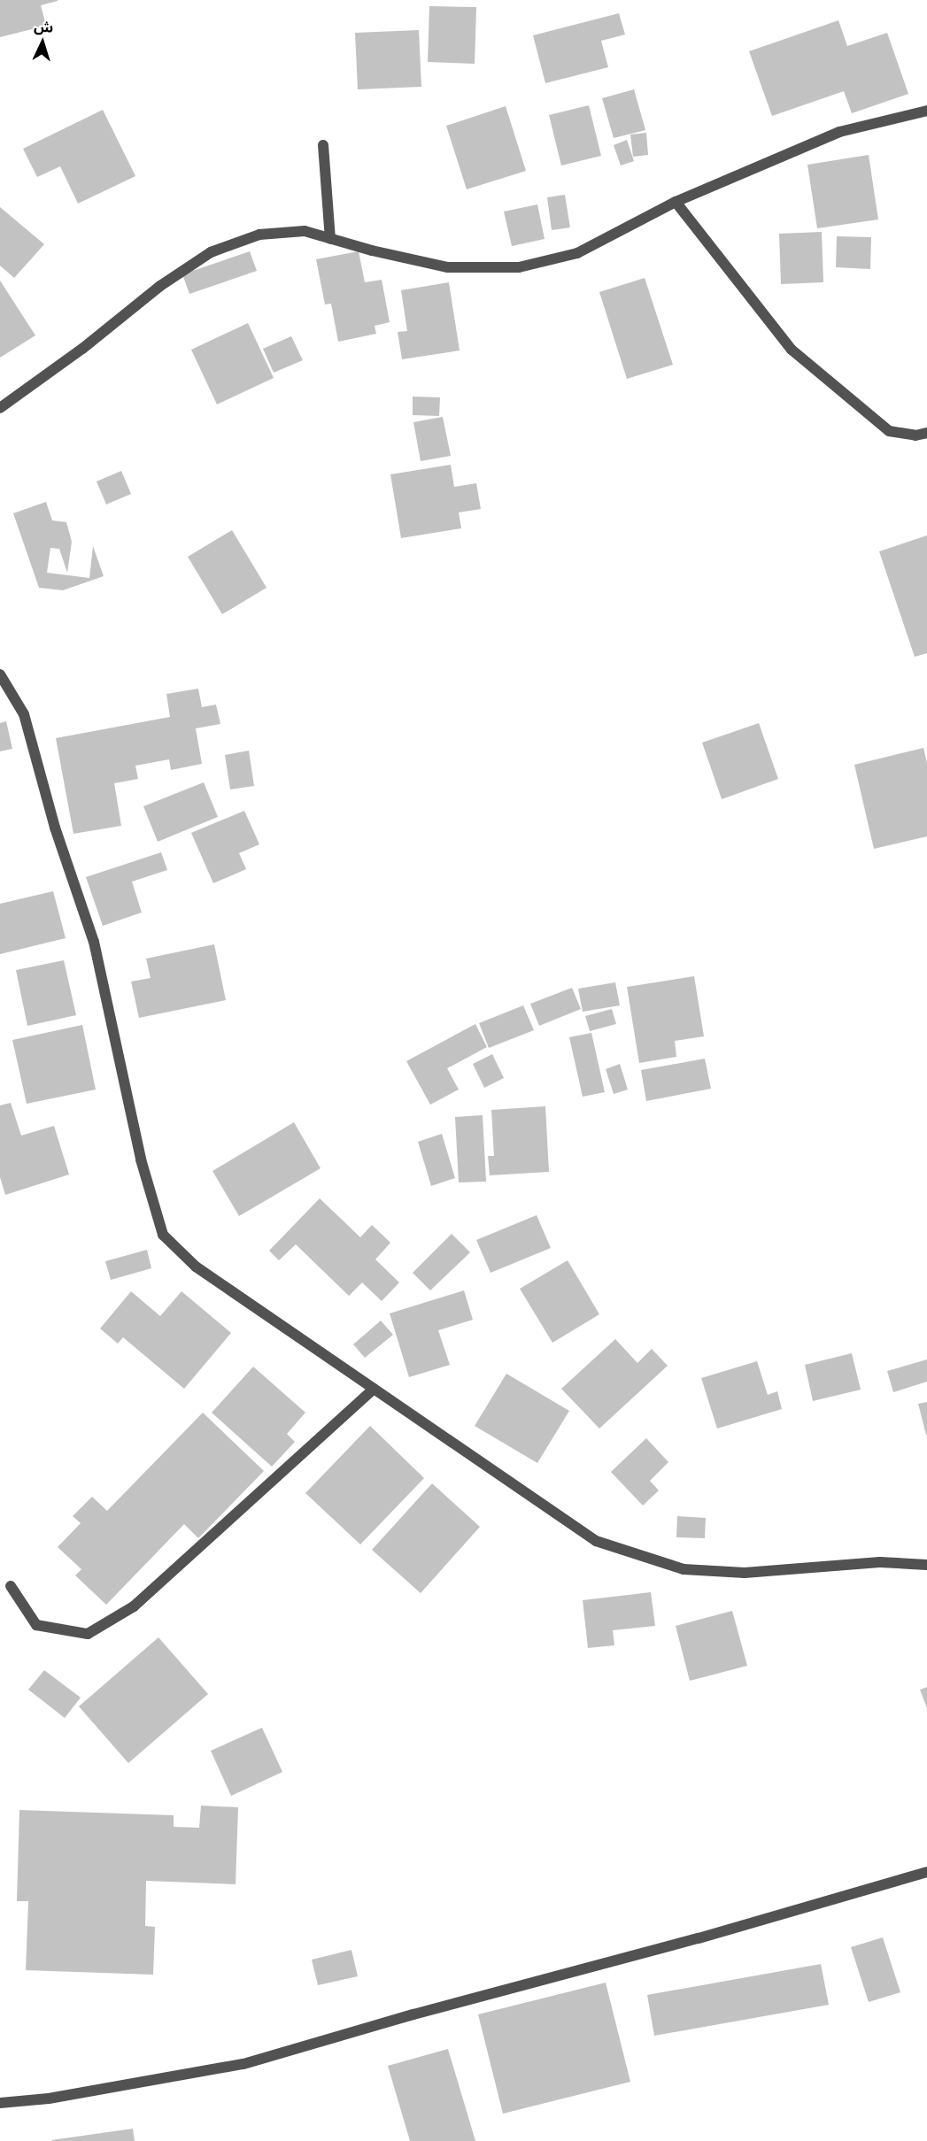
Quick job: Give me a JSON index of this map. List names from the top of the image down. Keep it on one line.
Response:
{"north":"top"}
